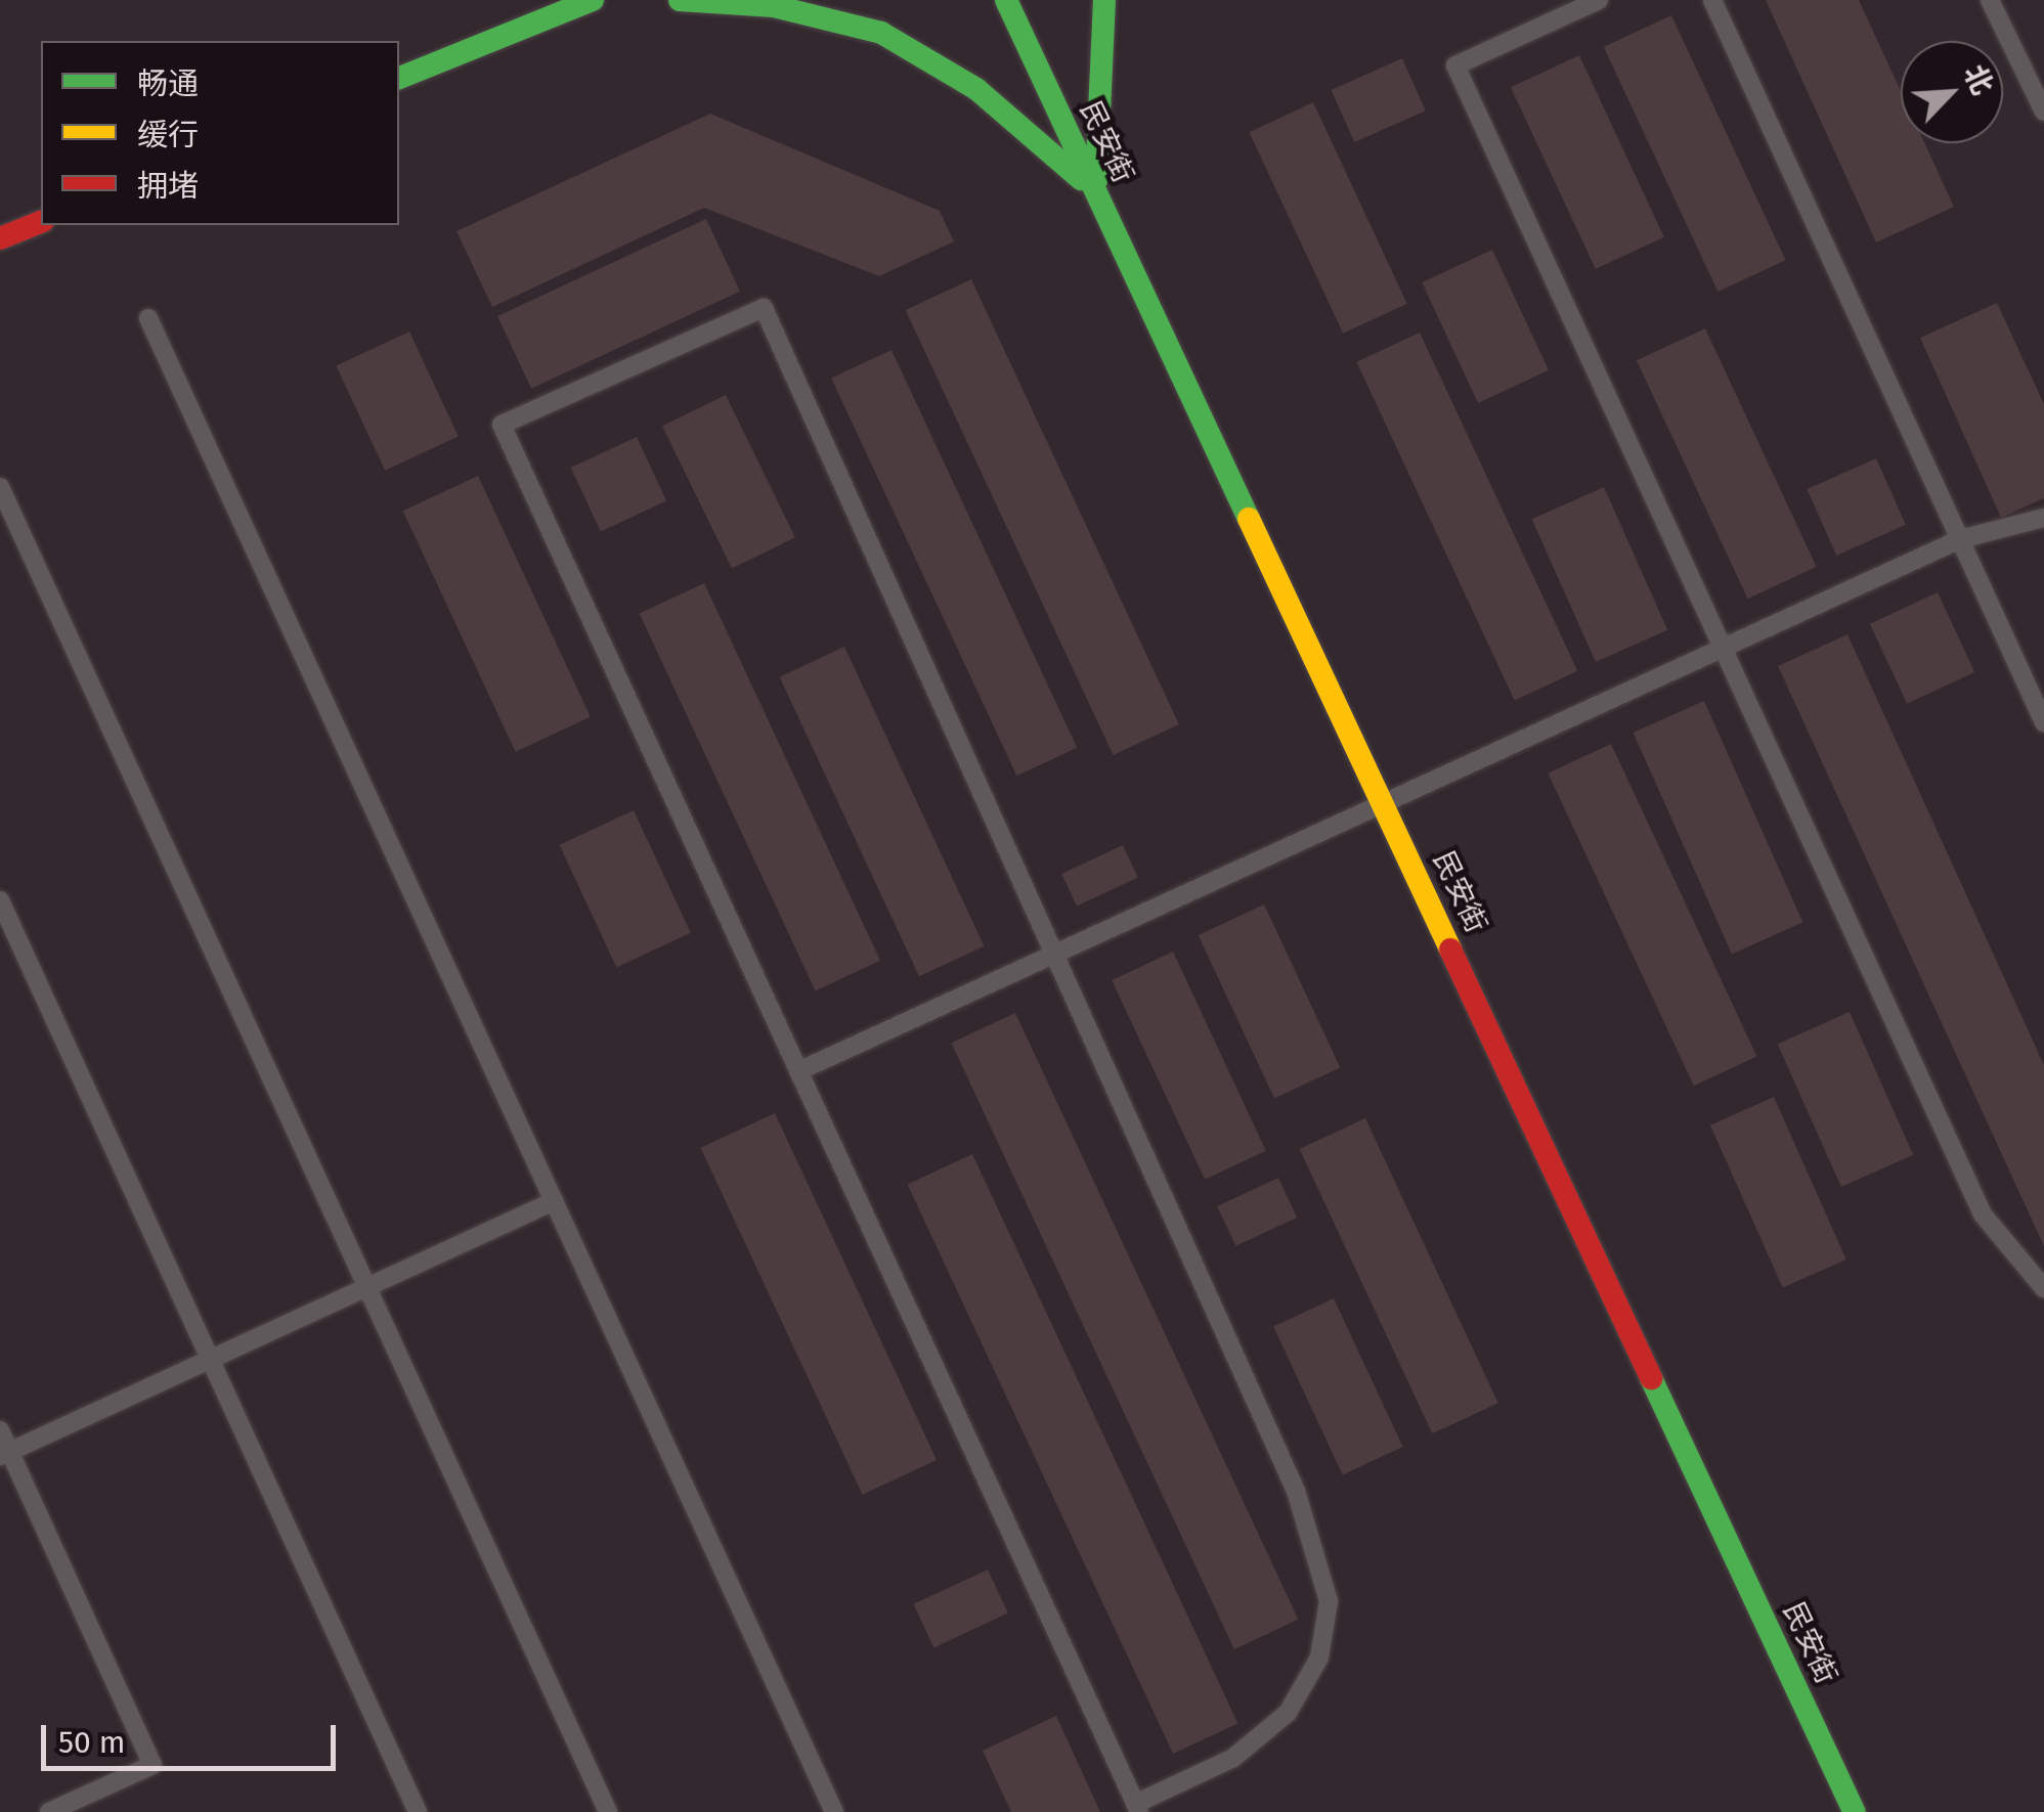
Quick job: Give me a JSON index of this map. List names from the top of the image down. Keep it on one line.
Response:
{"streets":{"main road":["民安街"]},"legend":["畅通","缓行","拥堵"],"scale_bar":"50 m","north":"top right"}
